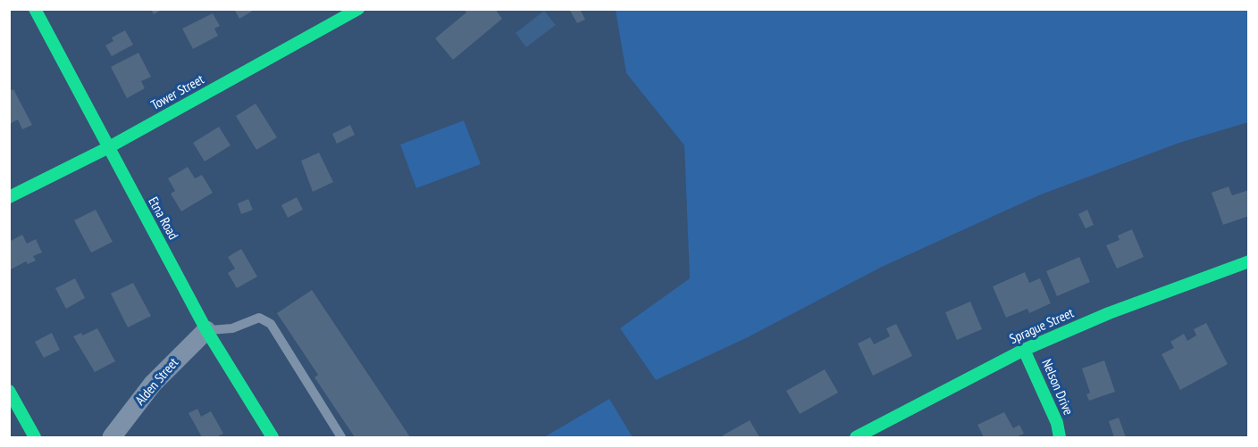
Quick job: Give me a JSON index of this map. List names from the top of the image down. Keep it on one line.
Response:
{"streets":{"street":["Tower Street","Etna Road","Sprague Street","Alden Street","Nelson Drive"]},"crossings":[["Tower Street","Etna Road"],["Etna Road","Alden Street"],["Sprague Street","Nelson Drive"]]}
